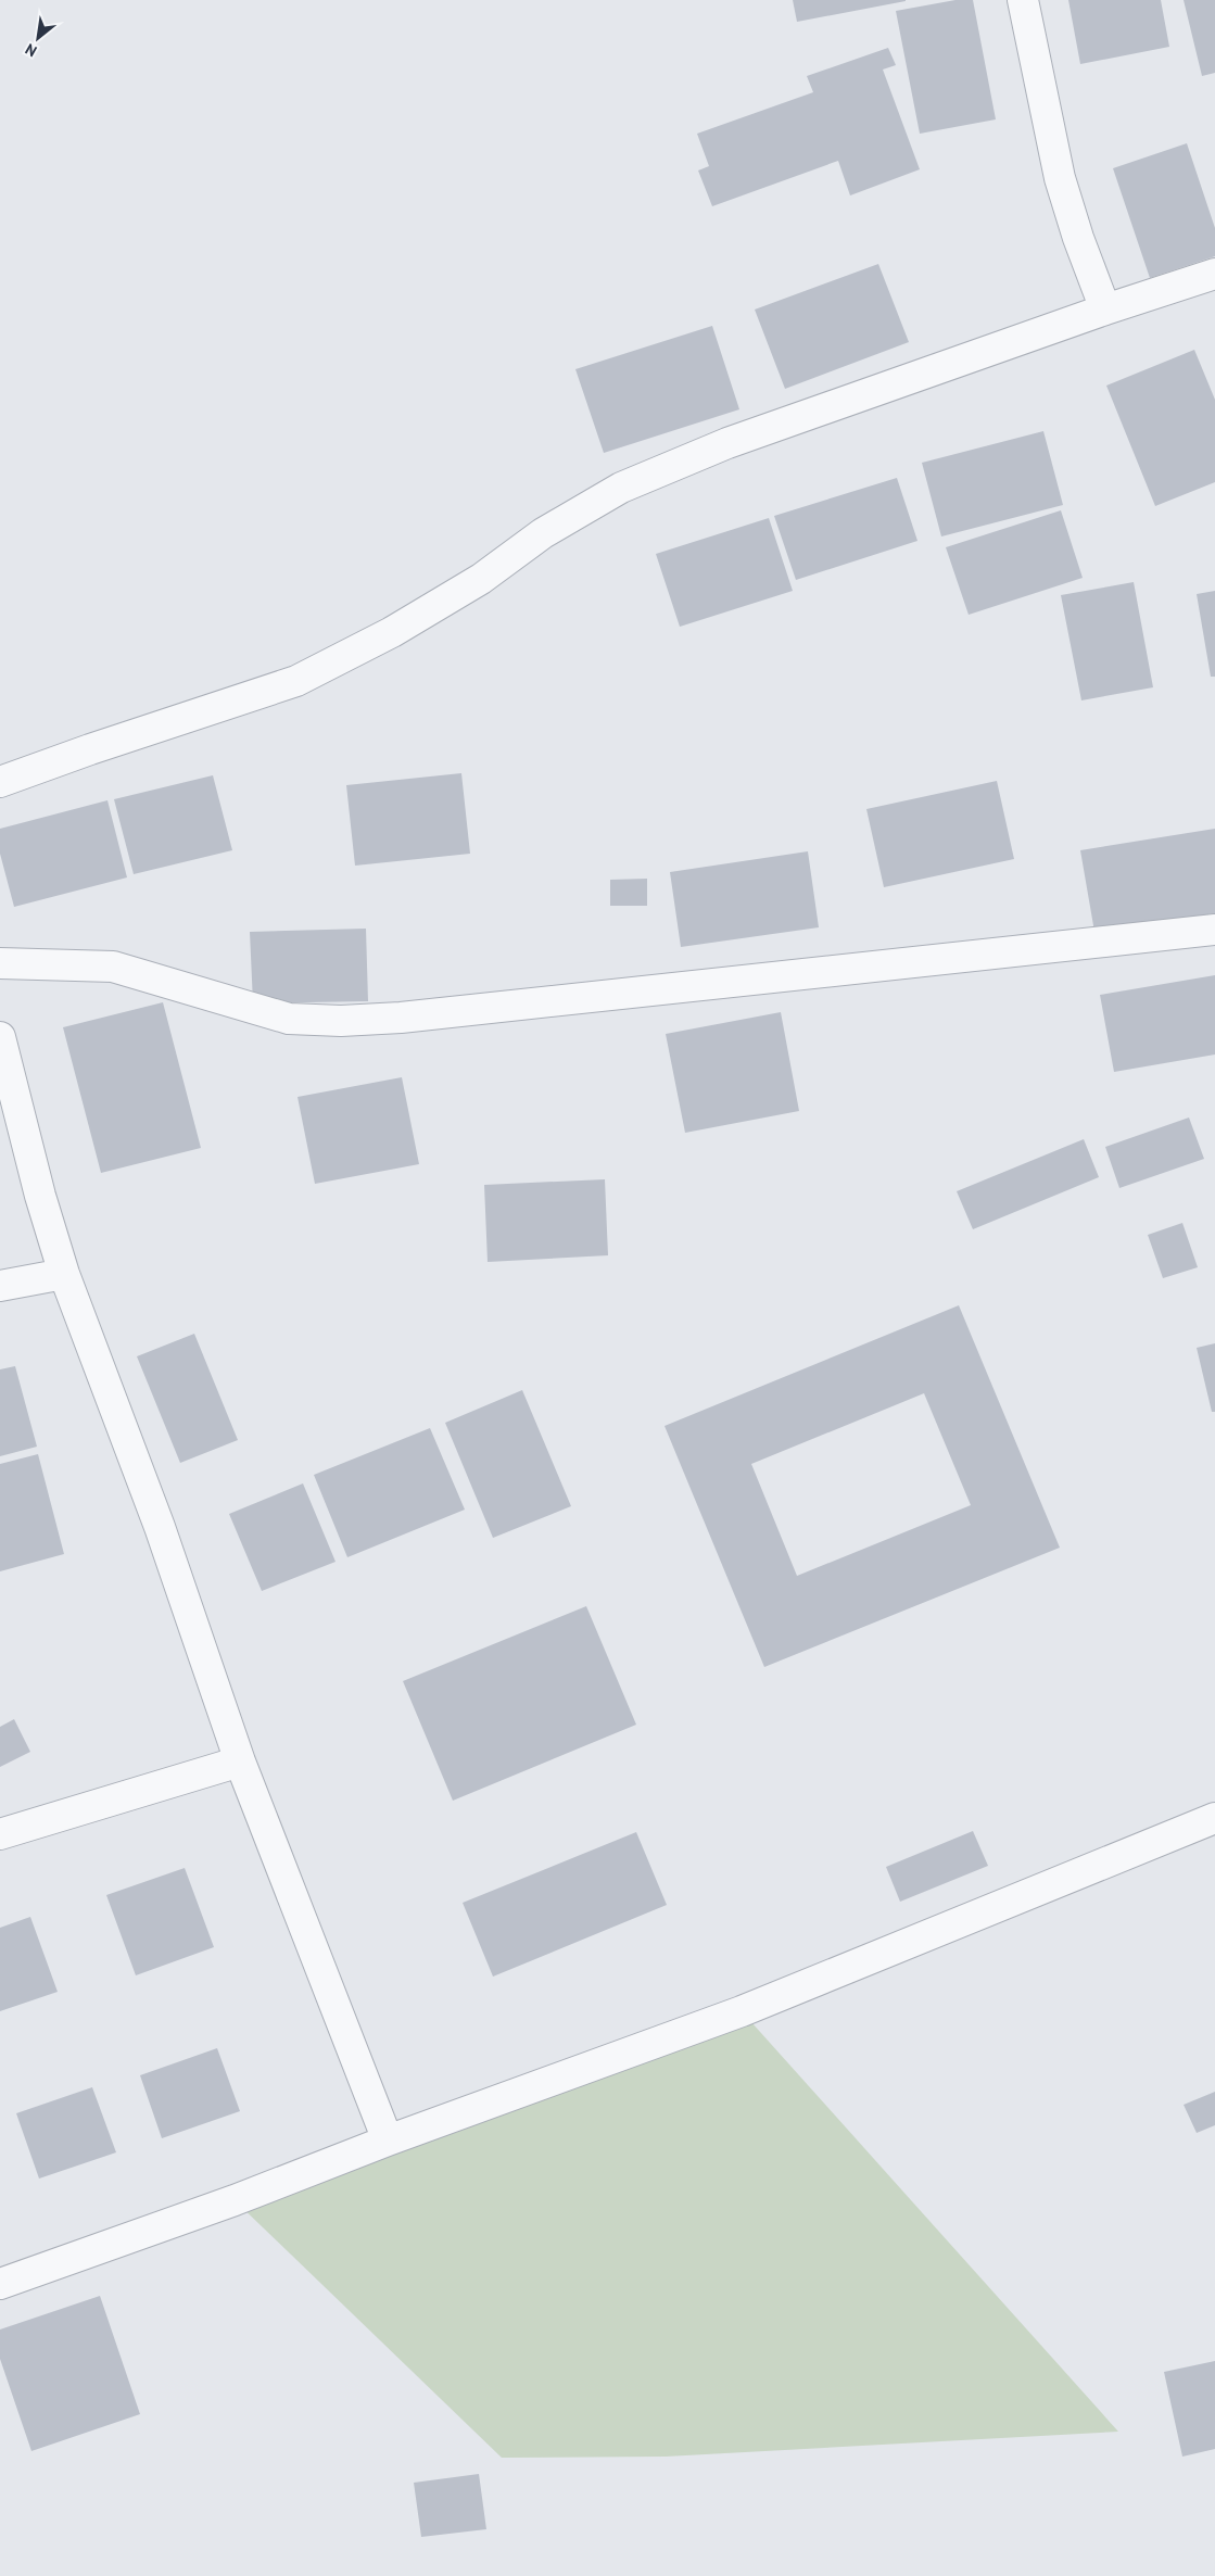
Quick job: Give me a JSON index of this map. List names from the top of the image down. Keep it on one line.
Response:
{"north":"bottom left"}
